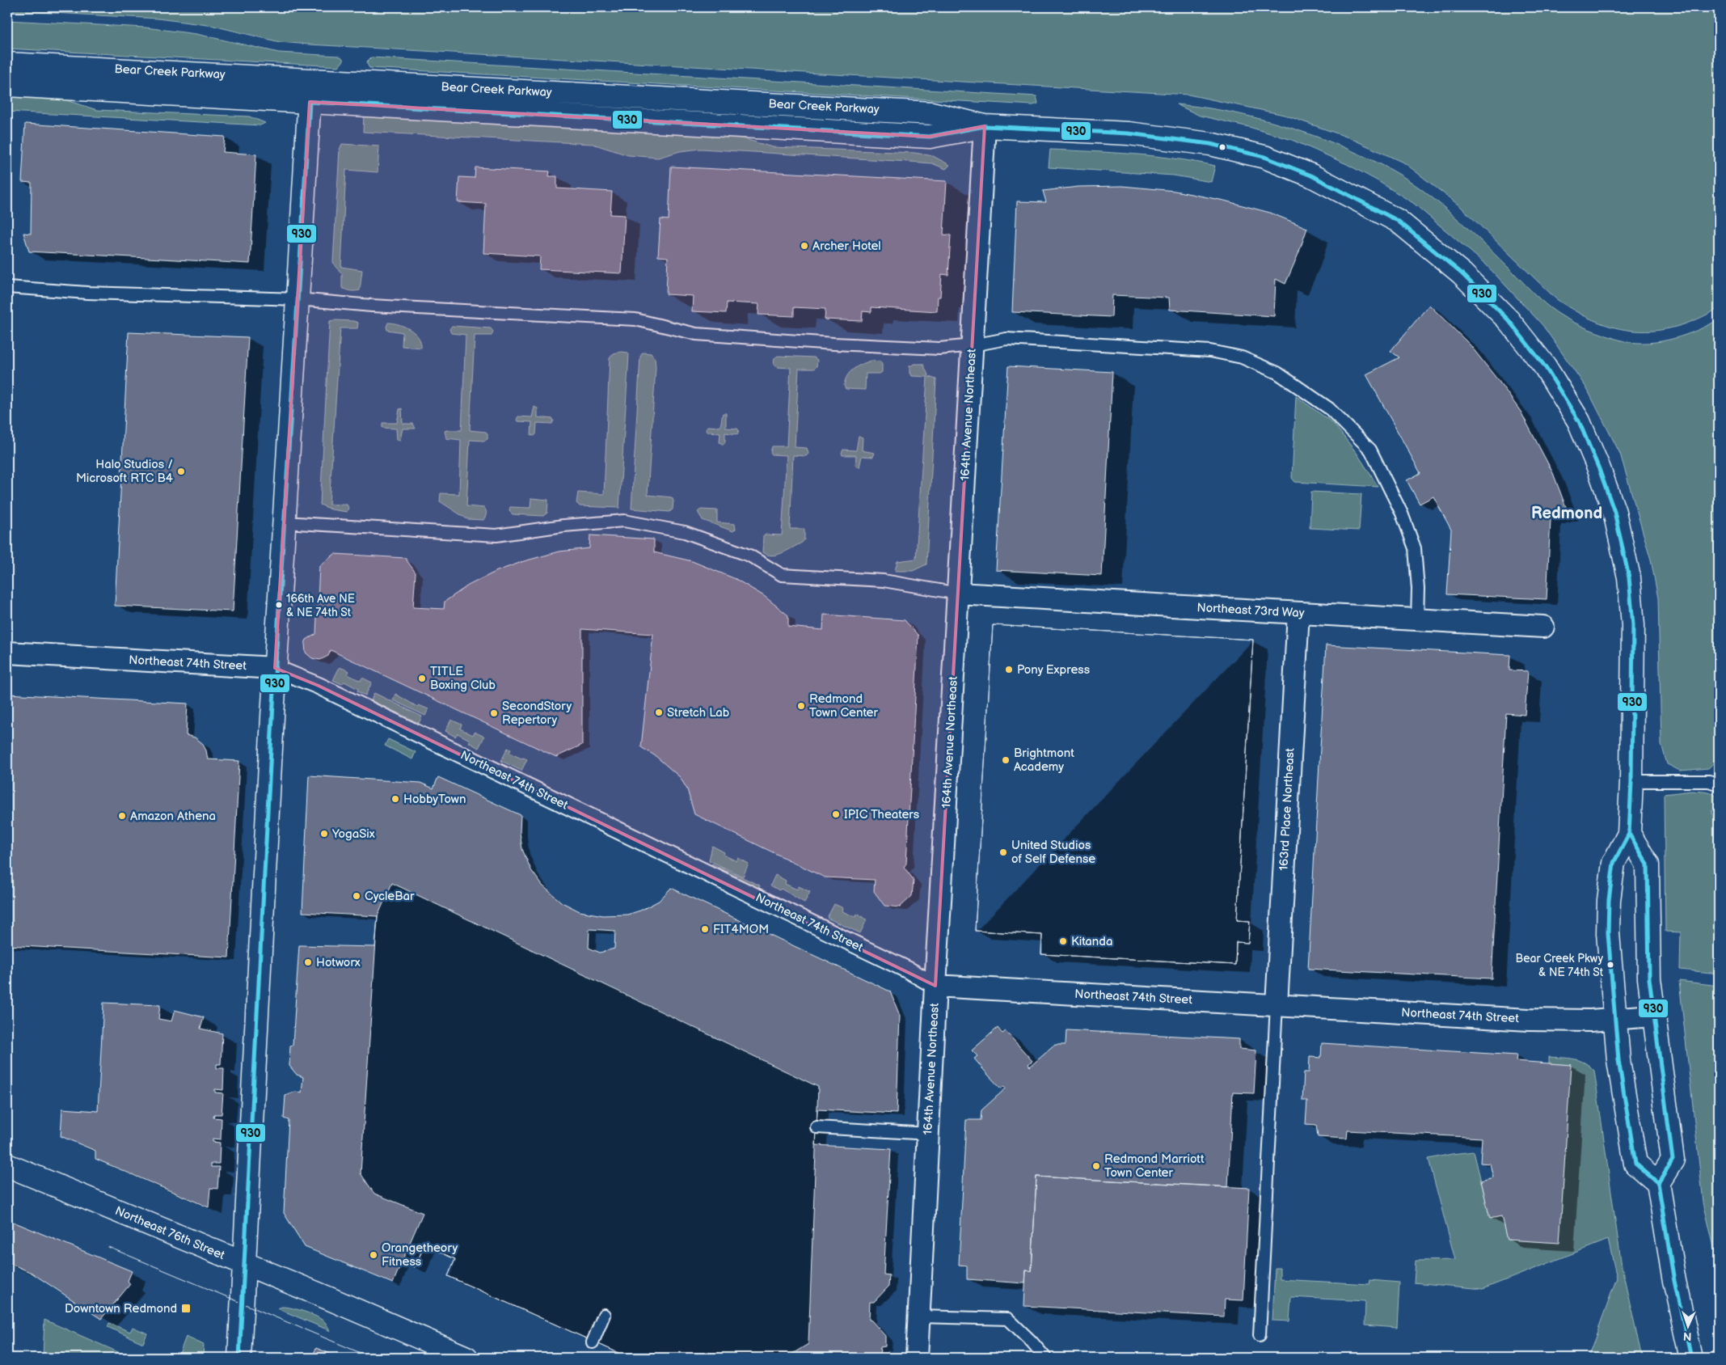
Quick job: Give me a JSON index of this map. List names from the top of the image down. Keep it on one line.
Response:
{"streets":{"main road":["Bear Creek Parkway","Northeast 76th Street"],"street":["164th Avenue Northeast","Northeast 73rd Way","Northeast 74th Street","163rd Place Northeast"]},"crossings":[["Bear Creek Parkway","164th Avenue Northeast"],["Bear Creek Parkway","Northeast 74th Street"],["164th Avenue Northeast","Northeast 73rd Way"],["164th Avenue Northeast","Northeast 74th Street"],["Northeast 73rd Way","163rd Place Northeast"],["Northeast 74th Street","163rd Place Northeast"]],"districts":["Redmond"],"places":{"other":["Archer Hotel","Halo Studios / Microsoft RTC B4","166th Ave NE & NE 74th St","Pony Express","TITLE Boxing Club","Redmond Town Center","Stretch Lab","SecondStory Repertory","Brightmont Academy","HobbyTown","IPIC Theaters","Amazon Athena","YogaSix","United Studios of Self Defense","CycleBar","FIT4MOM","Kitanda","Hotworx","Bear Creek Pkwy & NE 74th St","Redmond Marriott Town Center","Orangetheory Fitness"],"transit":["Downtown Redmond"]},"lines":["transit line 930"],"north":"bottom"}
